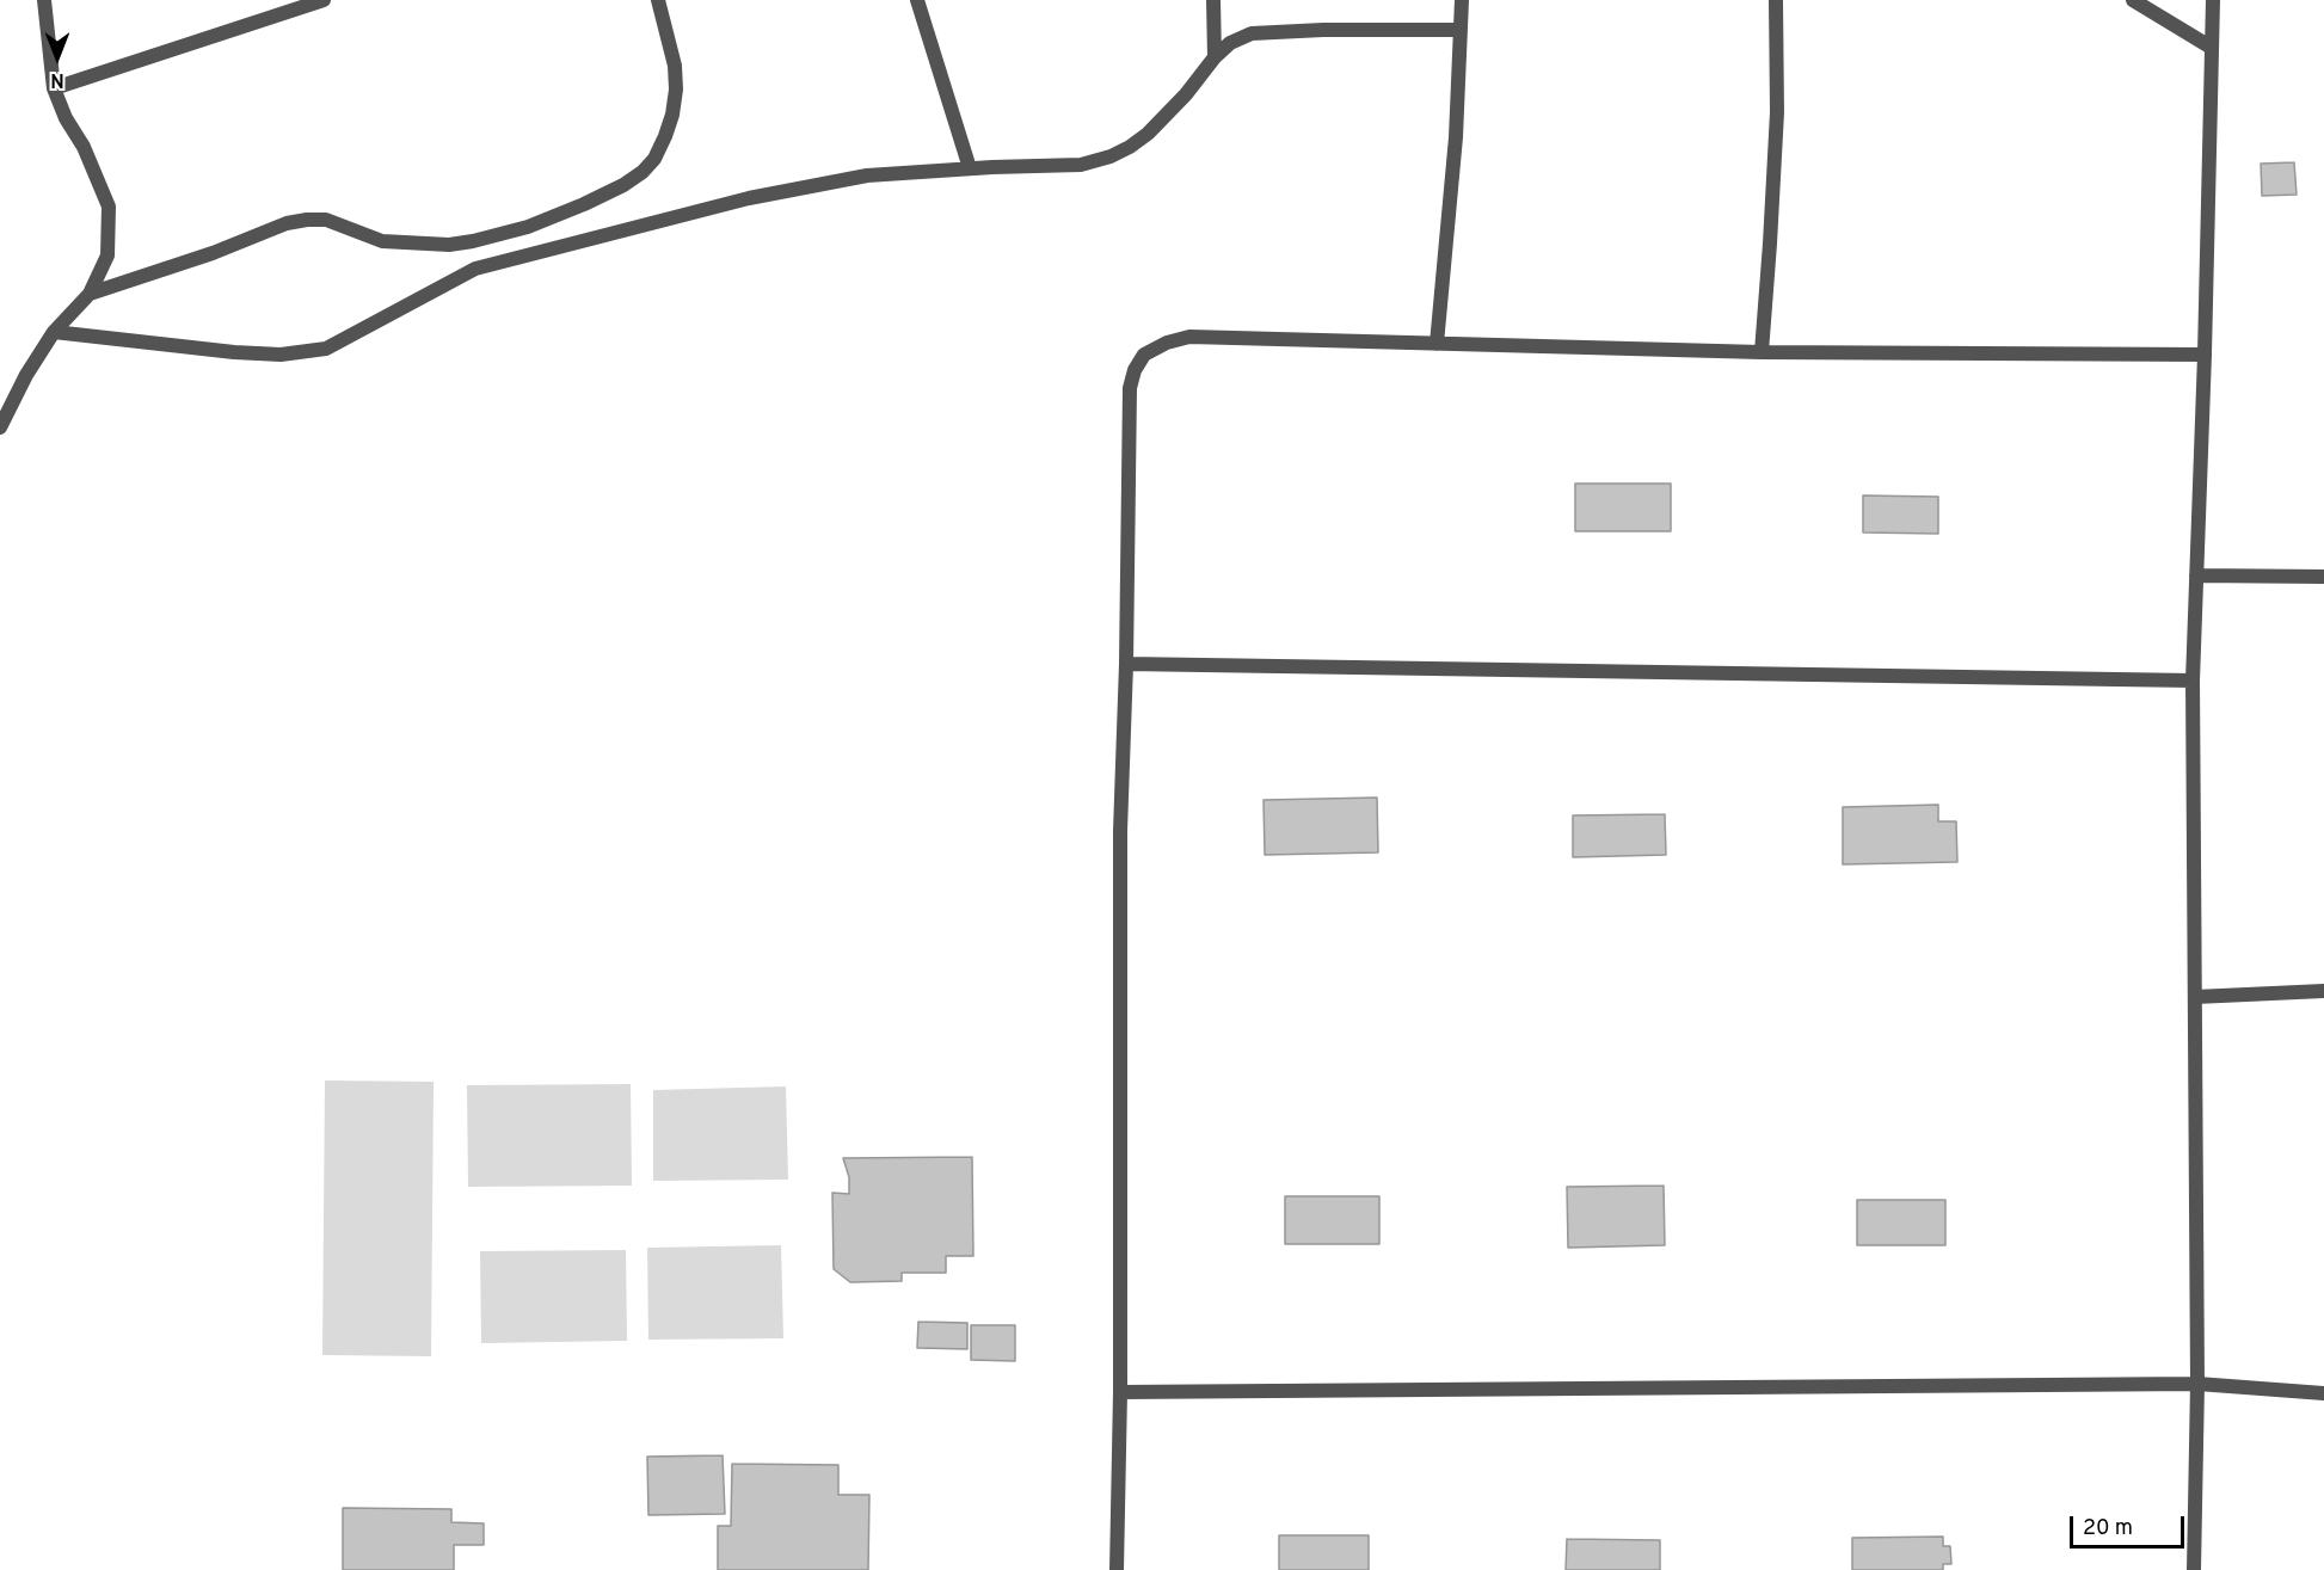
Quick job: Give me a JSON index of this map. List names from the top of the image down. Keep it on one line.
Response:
{"scale_bar":"20 m","north":"bottom"}
